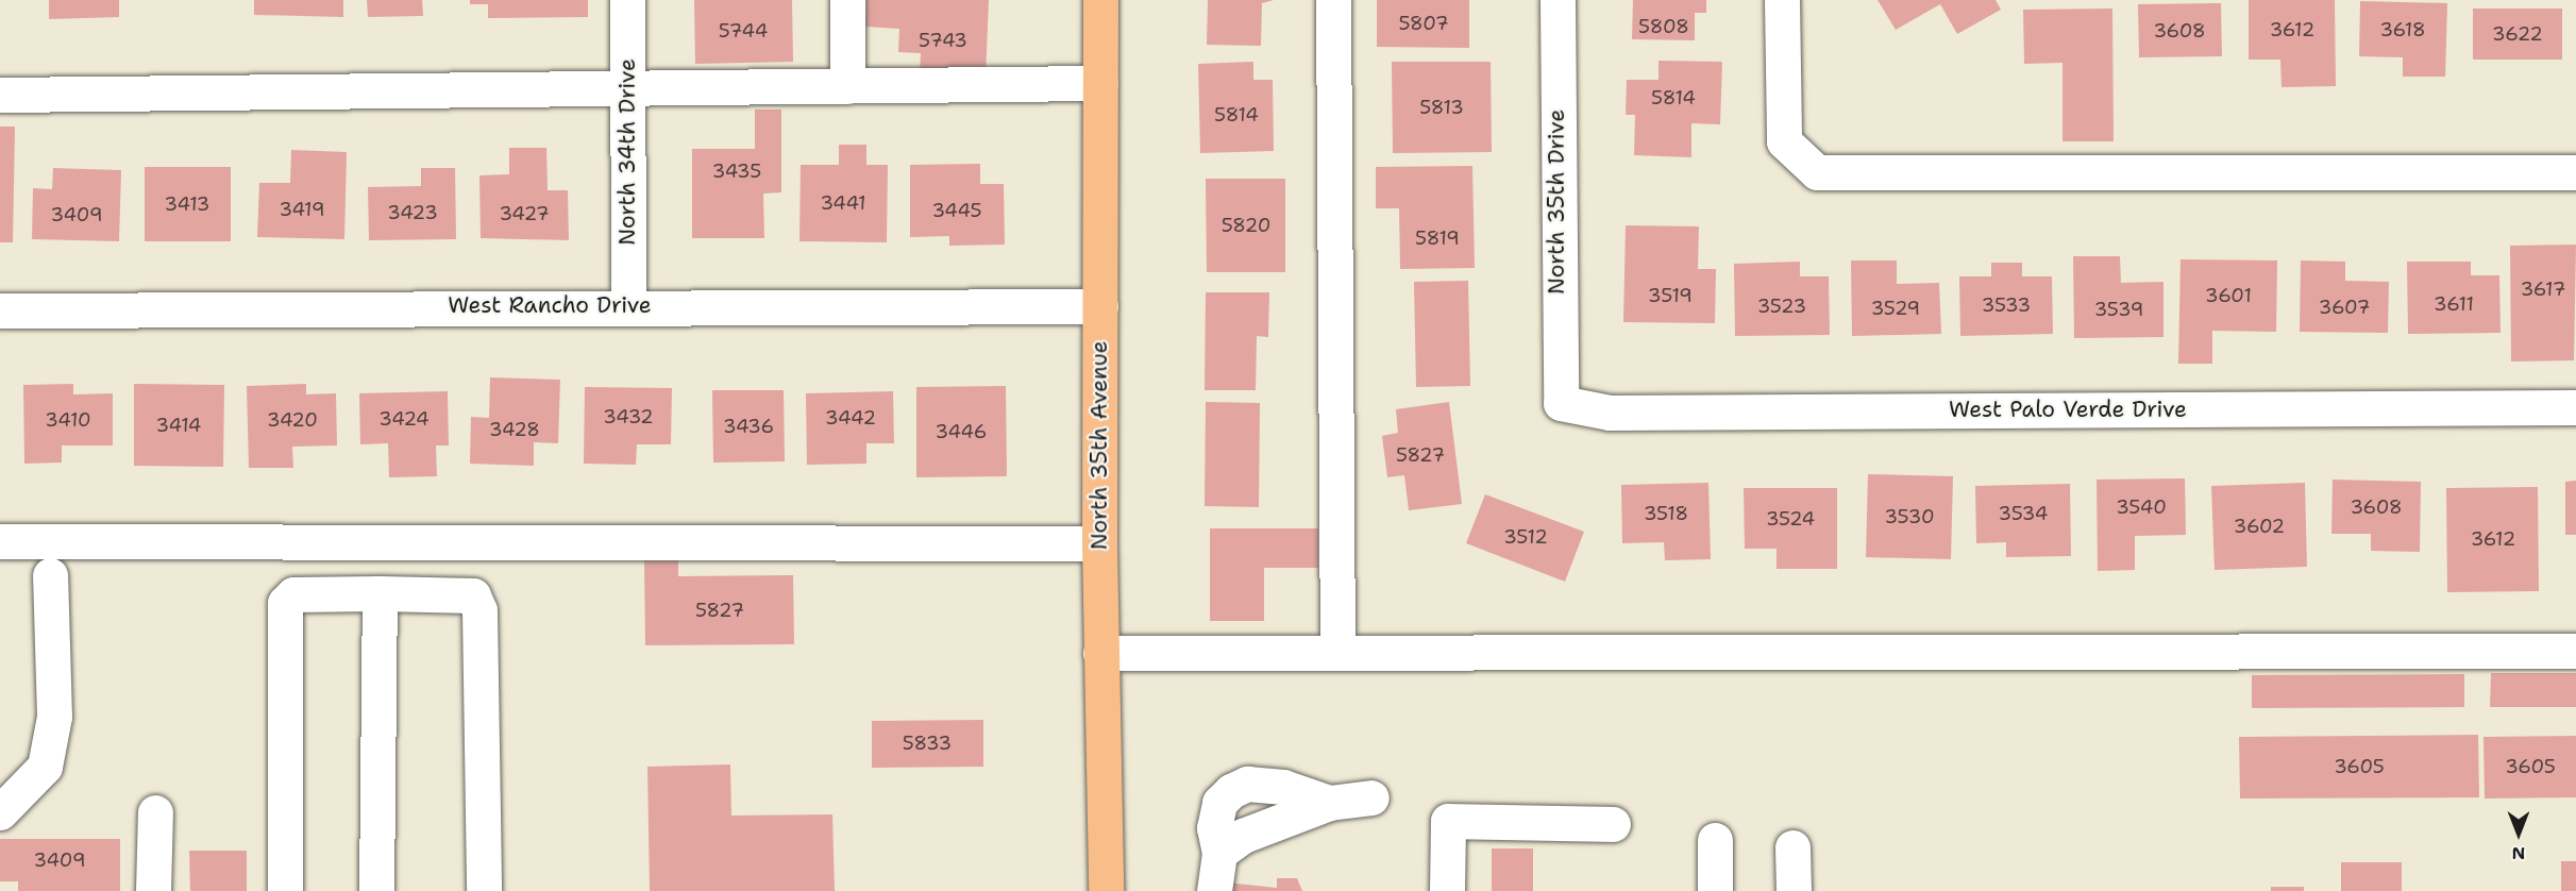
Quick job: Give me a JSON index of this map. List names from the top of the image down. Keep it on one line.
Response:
{"streets":{"main road":["North 35th Avenue"],"street":["North 34th Drive","North 35th Drive","West Rancho Drive","West Palo Verde Drive"]},"crossings":[["North 34th Drive","West Rancho Drive"],["North 35th Drive","West Palo Verde Drive"],["West Rancho Drive","North 35th Avenue"]],"house_numbers":["5807","5808","3612","3618","5744","3608","3622","5743","5814","5813","5814","3435","3441","3413","3419","3445","3423","3427","3409","5820","5819","3617","3519","3601","3611","3533","3523","3607","3529","3539","3432","3442","3424","3410","3420","3414","3436","3428","3446","5827","3540","3608","3518","3534","3530","3524","3602","3512","3612","5827","5833","3605","3605","3409"],"north":"bottom"}
